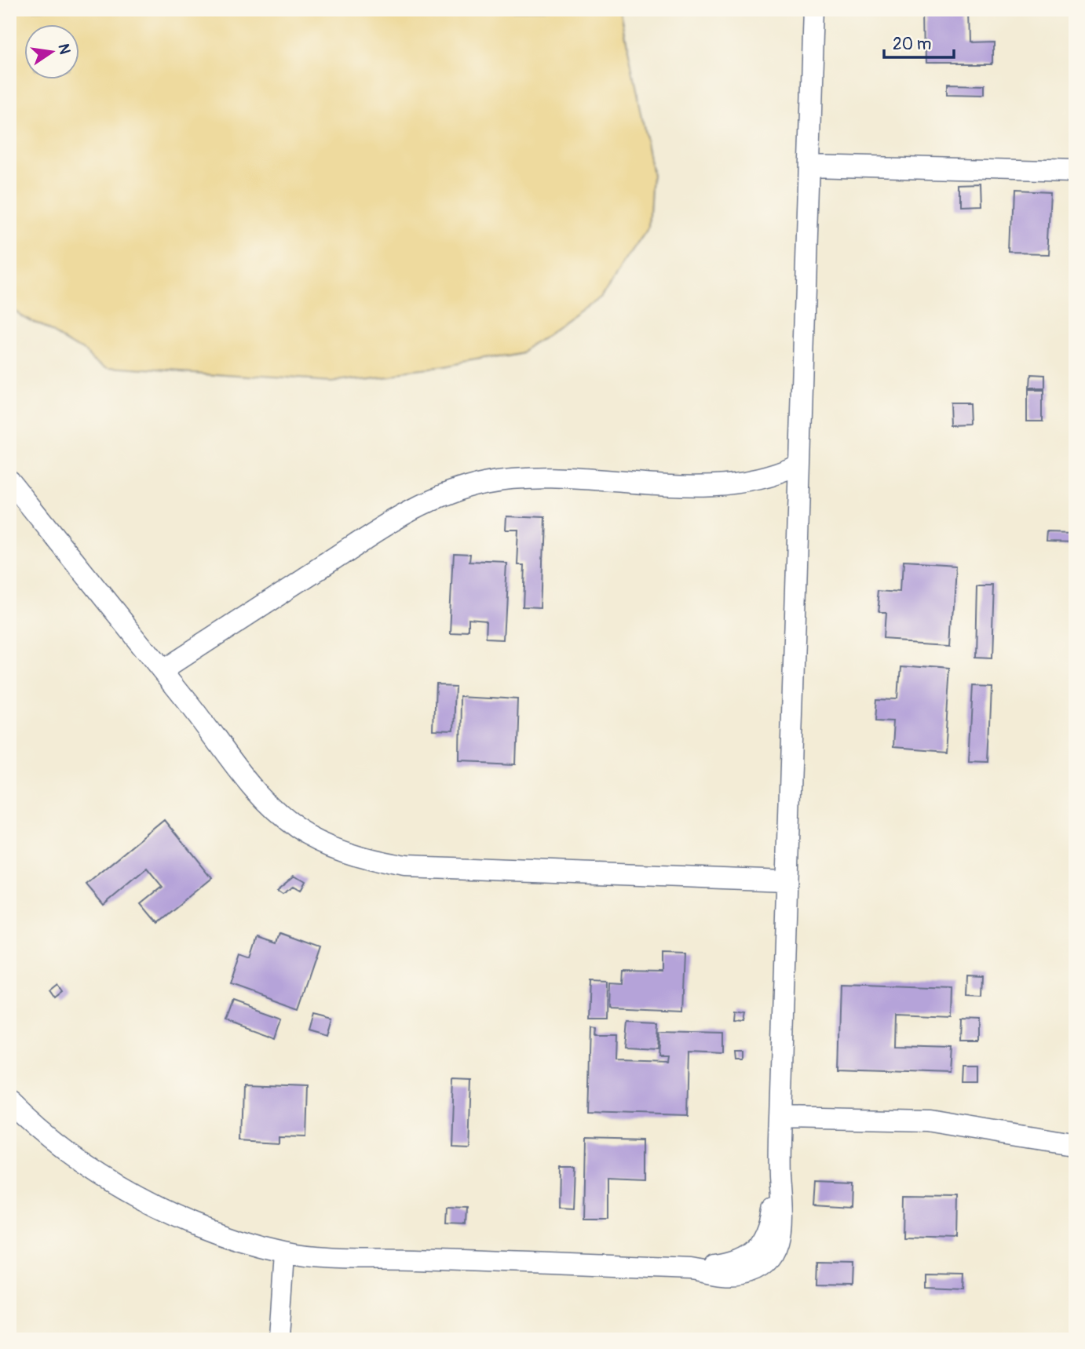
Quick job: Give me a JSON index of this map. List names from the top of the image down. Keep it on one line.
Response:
{"scale_bar":"20 m","north":"right"}
